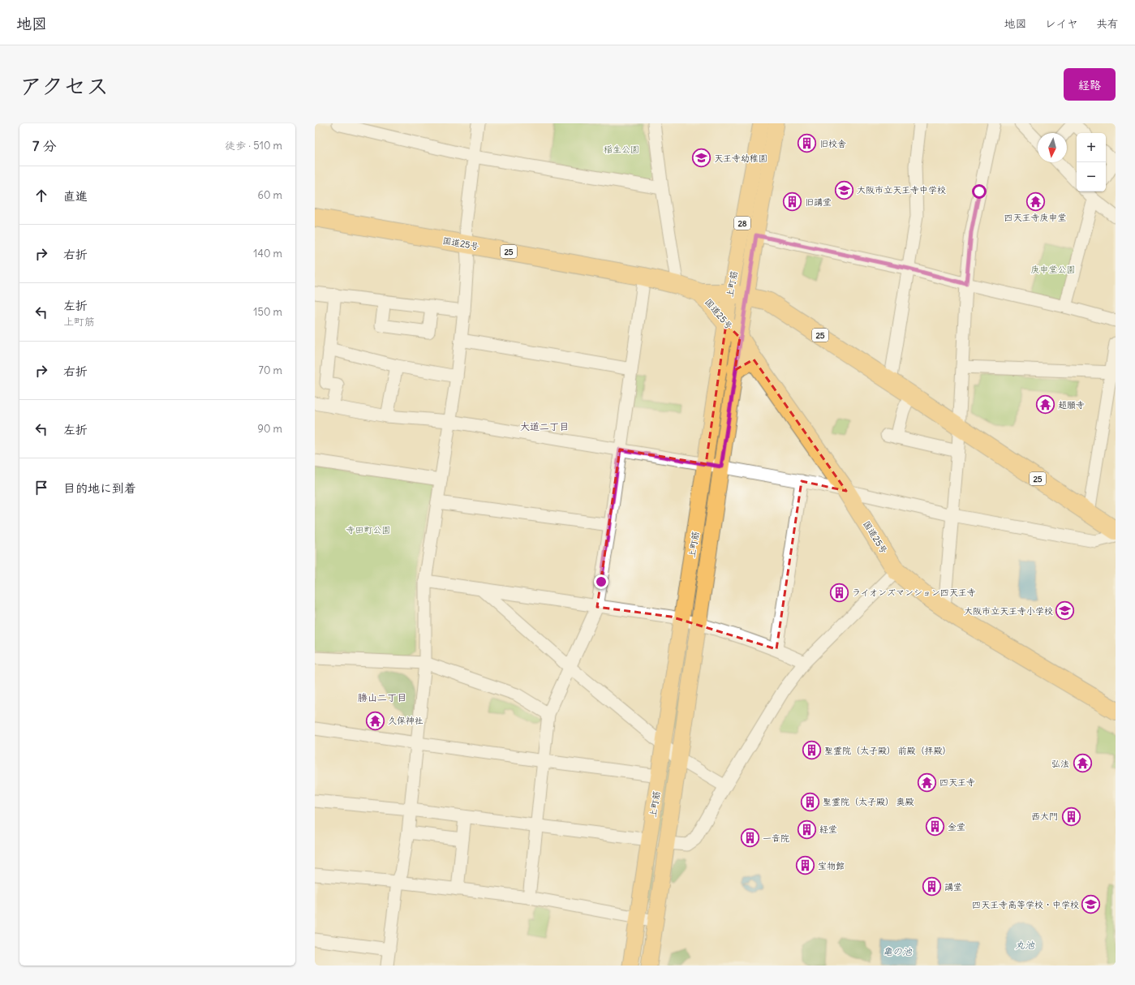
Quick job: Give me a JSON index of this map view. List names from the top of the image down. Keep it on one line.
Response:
{"streets":{"highway":["国道25号","25"],"main road":["28","上町筋"]},"crossings":[["国道25号","上町筋"]],"districts":["大道二丁目","勝山二丁目"],"water":["丸池","亀の池"],"parks":["稲生公園","庚申堂公園","寺田町公園"],"places":{"building":["旧校舎","旧講堂","ライオンズマンション四天王寺","聖霊院（太子殿） 前殿（拝殿）","聖霊院（太子殿） 奥殿","西大門","金堂","経堂","一音院","宝物館","講堂"],"school or university":["天王寺幼稚園","大阪市立天王寺中学校","大阪市立天王寺小学校","四天王寺高等学校・中学校"],"temple":["四天王寺庚申堂","超願寺","久保神社","弘法","四天王寺"]},"north":"bottom","page":{"header":"地図","nav":["地図","レイヤ","共有"],"title":"アクセス","buttons":"経路","heading":["7 分","徒歩 · 510 m"],"map_buttons":["+","−"],"list":[["直進","60 m"],["右折","140 m"],["左折","上町筋","150 m"],["右折","70 m"],["左折","90 m"],"目的地に到着"]}}
